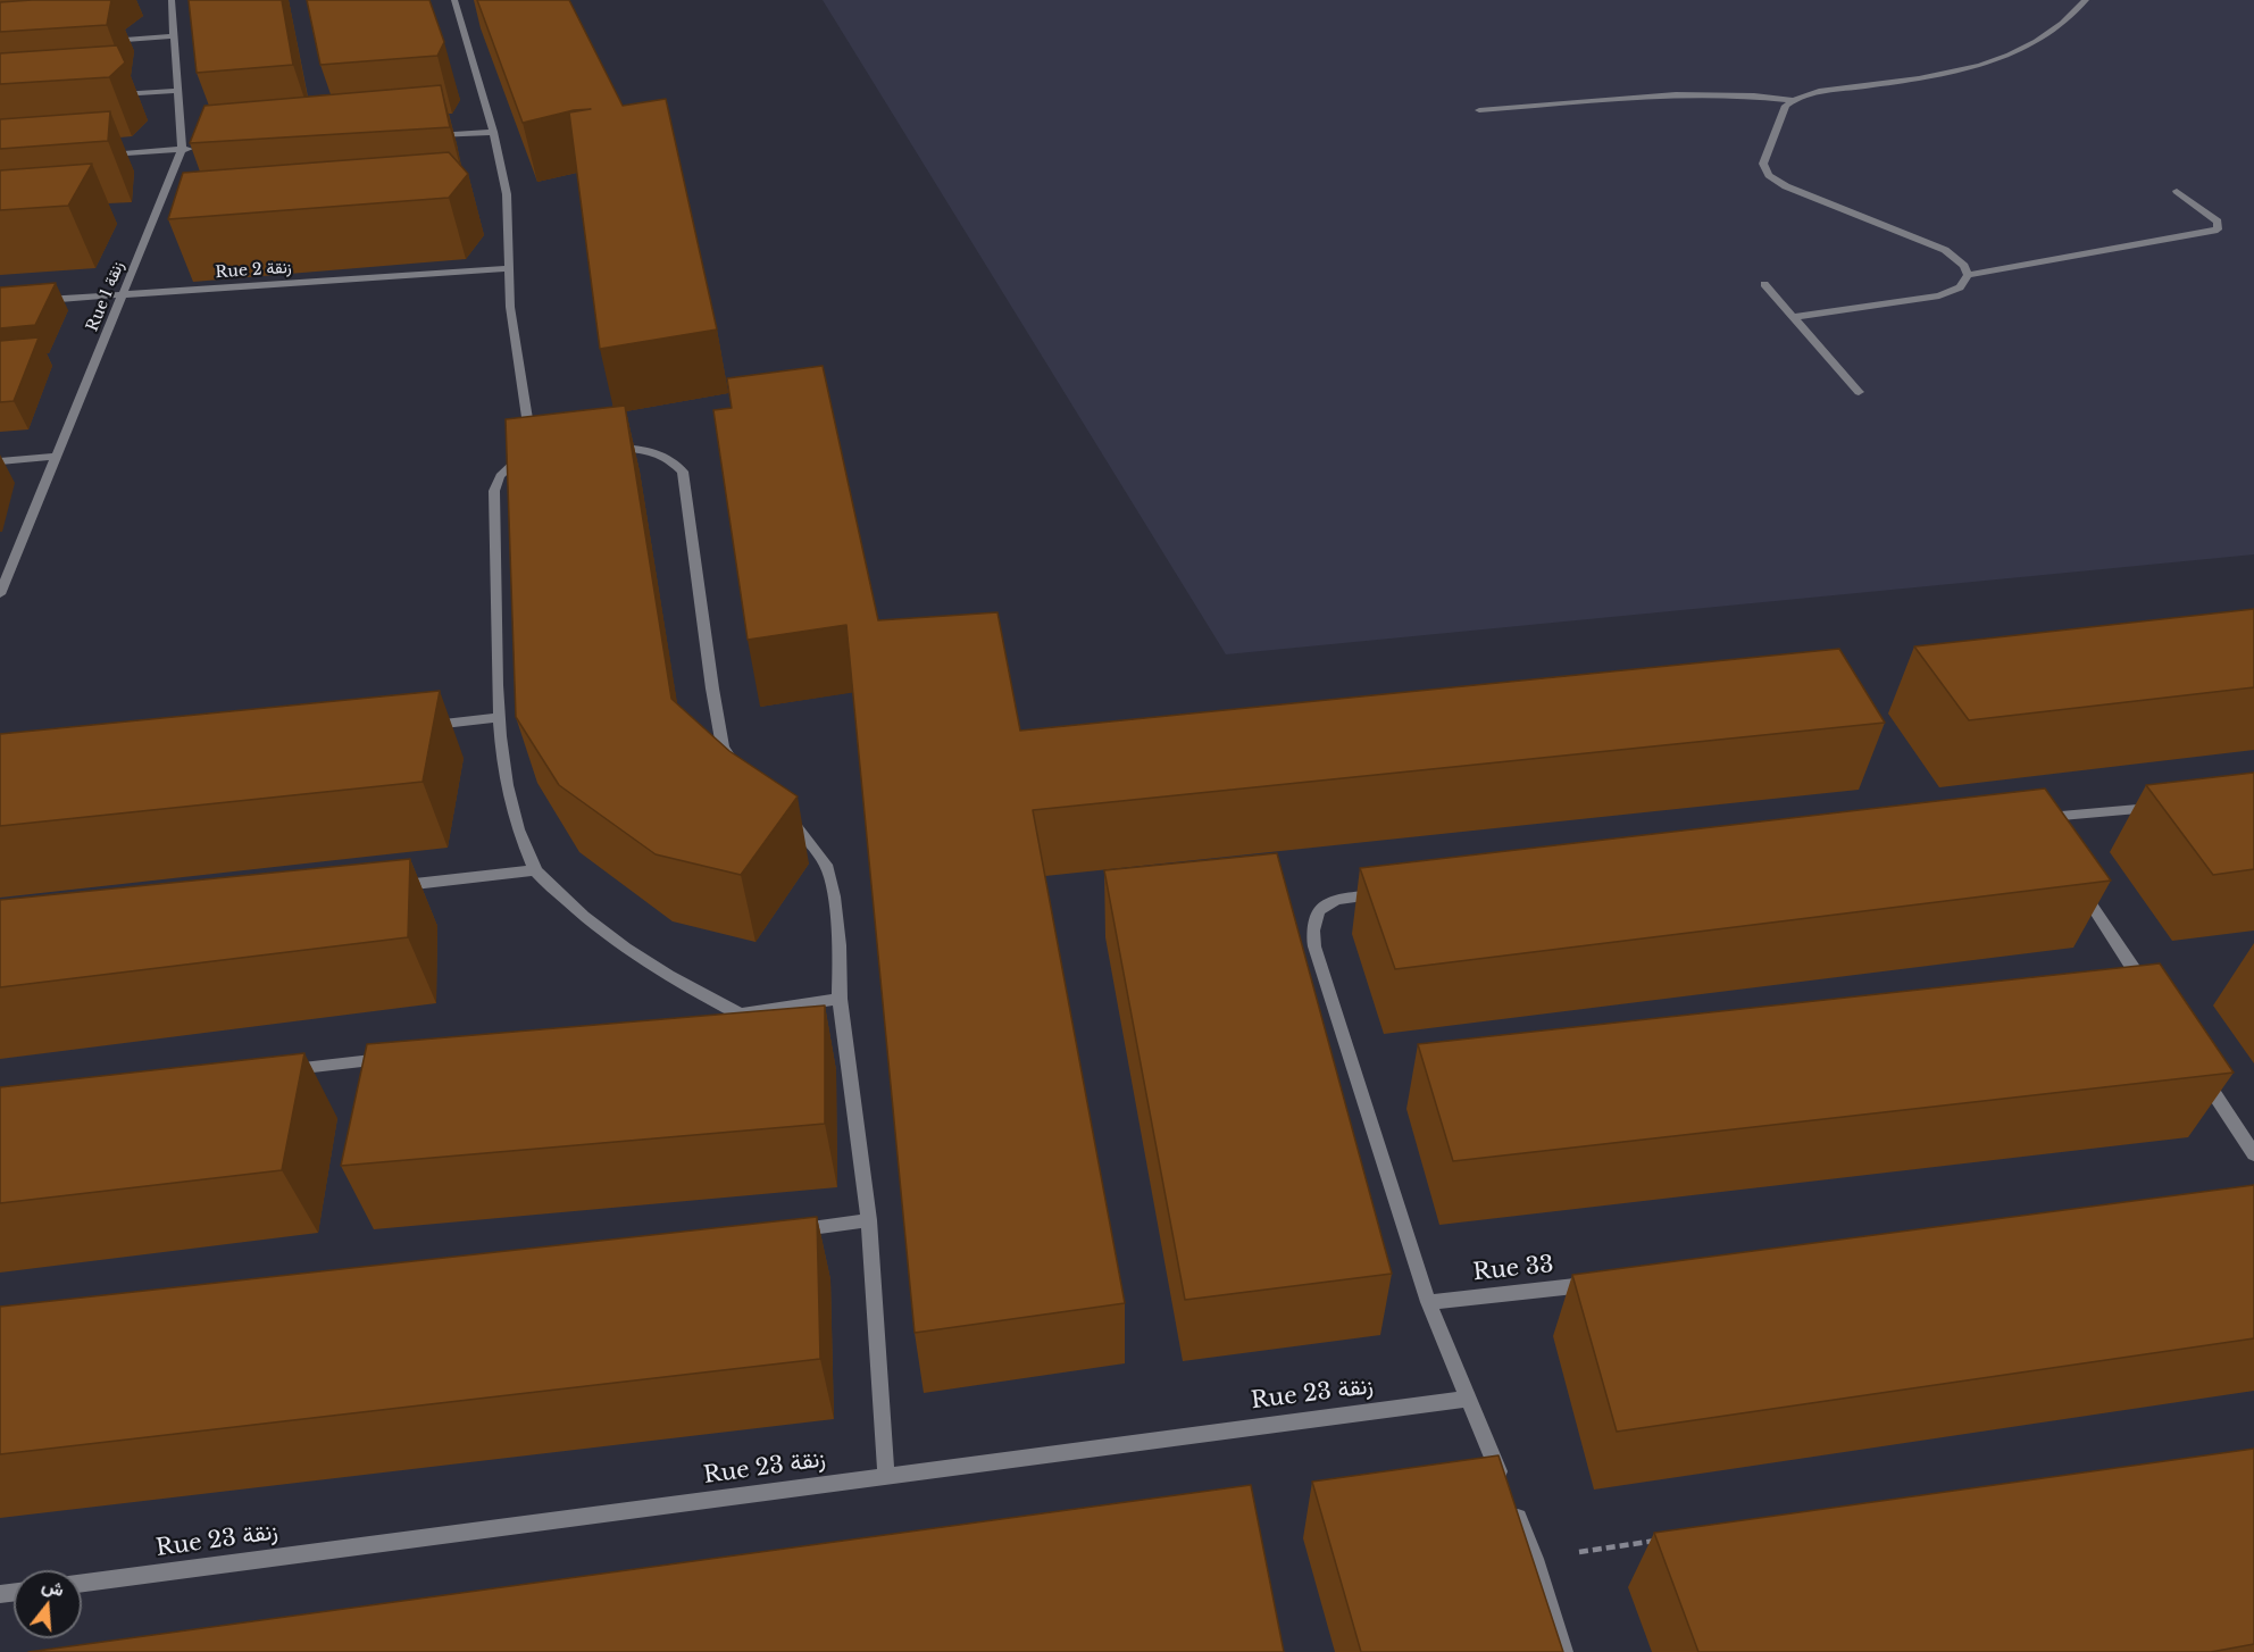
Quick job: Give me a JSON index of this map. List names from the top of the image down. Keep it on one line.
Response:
{"streets":{"street":["Rue 2 زنقة","Rue 1 زنقة","Rue 33","Rue 23 زنقة"]},"crossings":[["Rue 2 زنقة","Rue 1 زنقة"]],"north":"top"}
